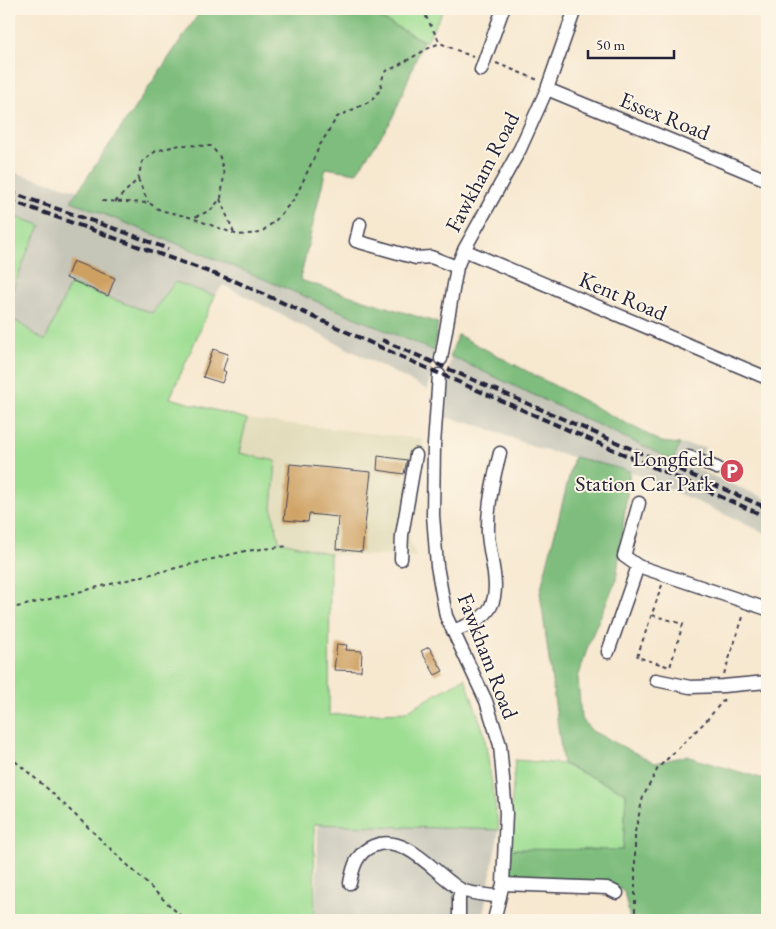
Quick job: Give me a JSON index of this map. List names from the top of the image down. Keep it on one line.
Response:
{"streets":{"street":["Essex Road","Fawkham Road","Kent Road"]},"crossings":[["Essex Road","Fawkham Road"],["Fawkham Road","Kent Road"]],"places":{"parking":["Longfield Station Car Park"]},"scale_bar":"50 m"}
